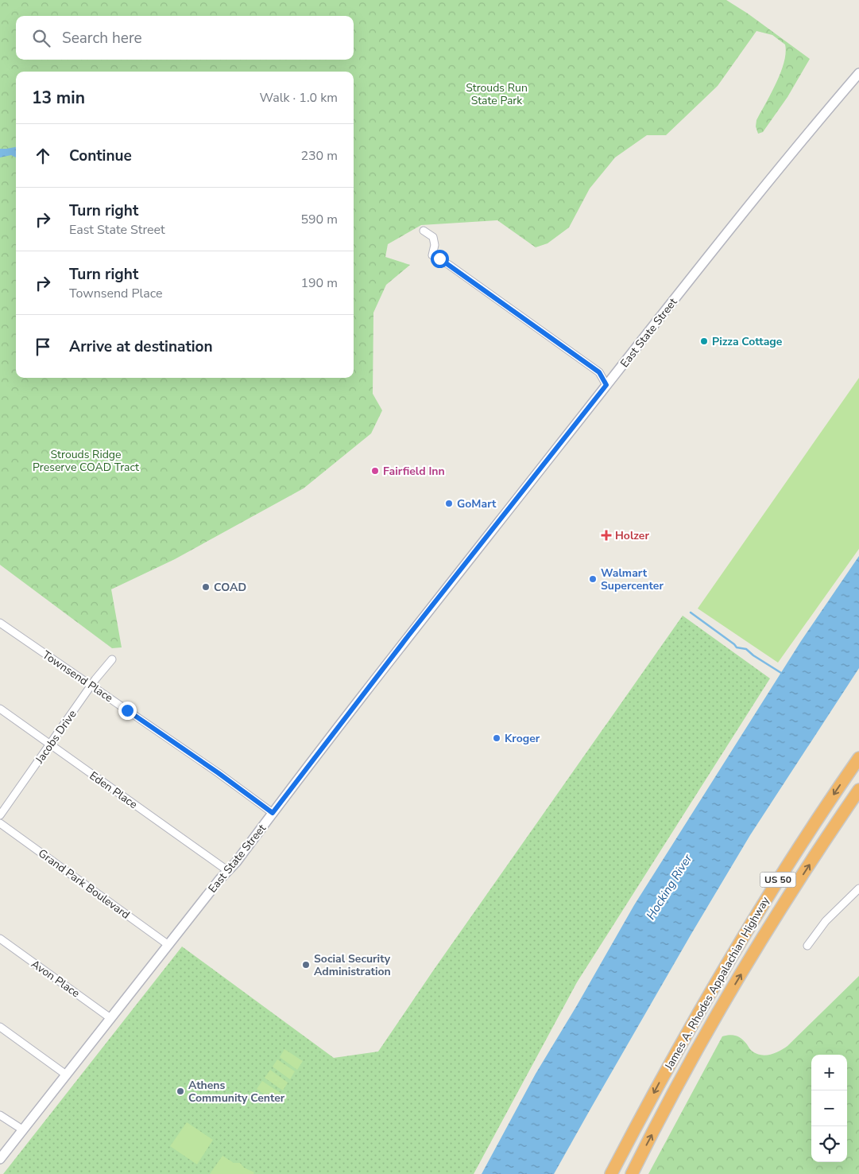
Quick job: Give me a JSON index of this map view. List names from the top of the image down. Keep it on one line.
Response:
{"streets":{"highway":["US 50","James A. Rhodes Appalachian Highway"],"main road":["East State Street"],"street":["Townsend Place","Jacobs Drive","Eden Place","Grand Park Boulevard","Avon Place"]},"crossings":[["East State Street","Townsend Place"],["East State Street","Eden Place"],["East State Street","Grand Park Boulevard"],["East State Street","Avon Place"],["Townsend Place","Jacobs Drive"],["Jacobs Drive","Eden Place"]],"water":["Hocking River"],"parks":["Strouds Run State Park","Strouds Ridge Preserve COAD Tract"],"places":{"other":["Pizza Cottage","Fairfield Inn","GoMart","Walmart Supercenter","COAD","Kroger","Social Security Administration","Athens Community Center"],"health":["Holzer"]},"page":{"search":"Search here","heading":["13 min","Walk · 1.0 km"],"list":[["Continue","230 m"],["Turn right","East State Street","590 m"],["Turn right","Townsend Place","190 m"],"Arrive at destination"],"map_buttons":["+","−"]}}
